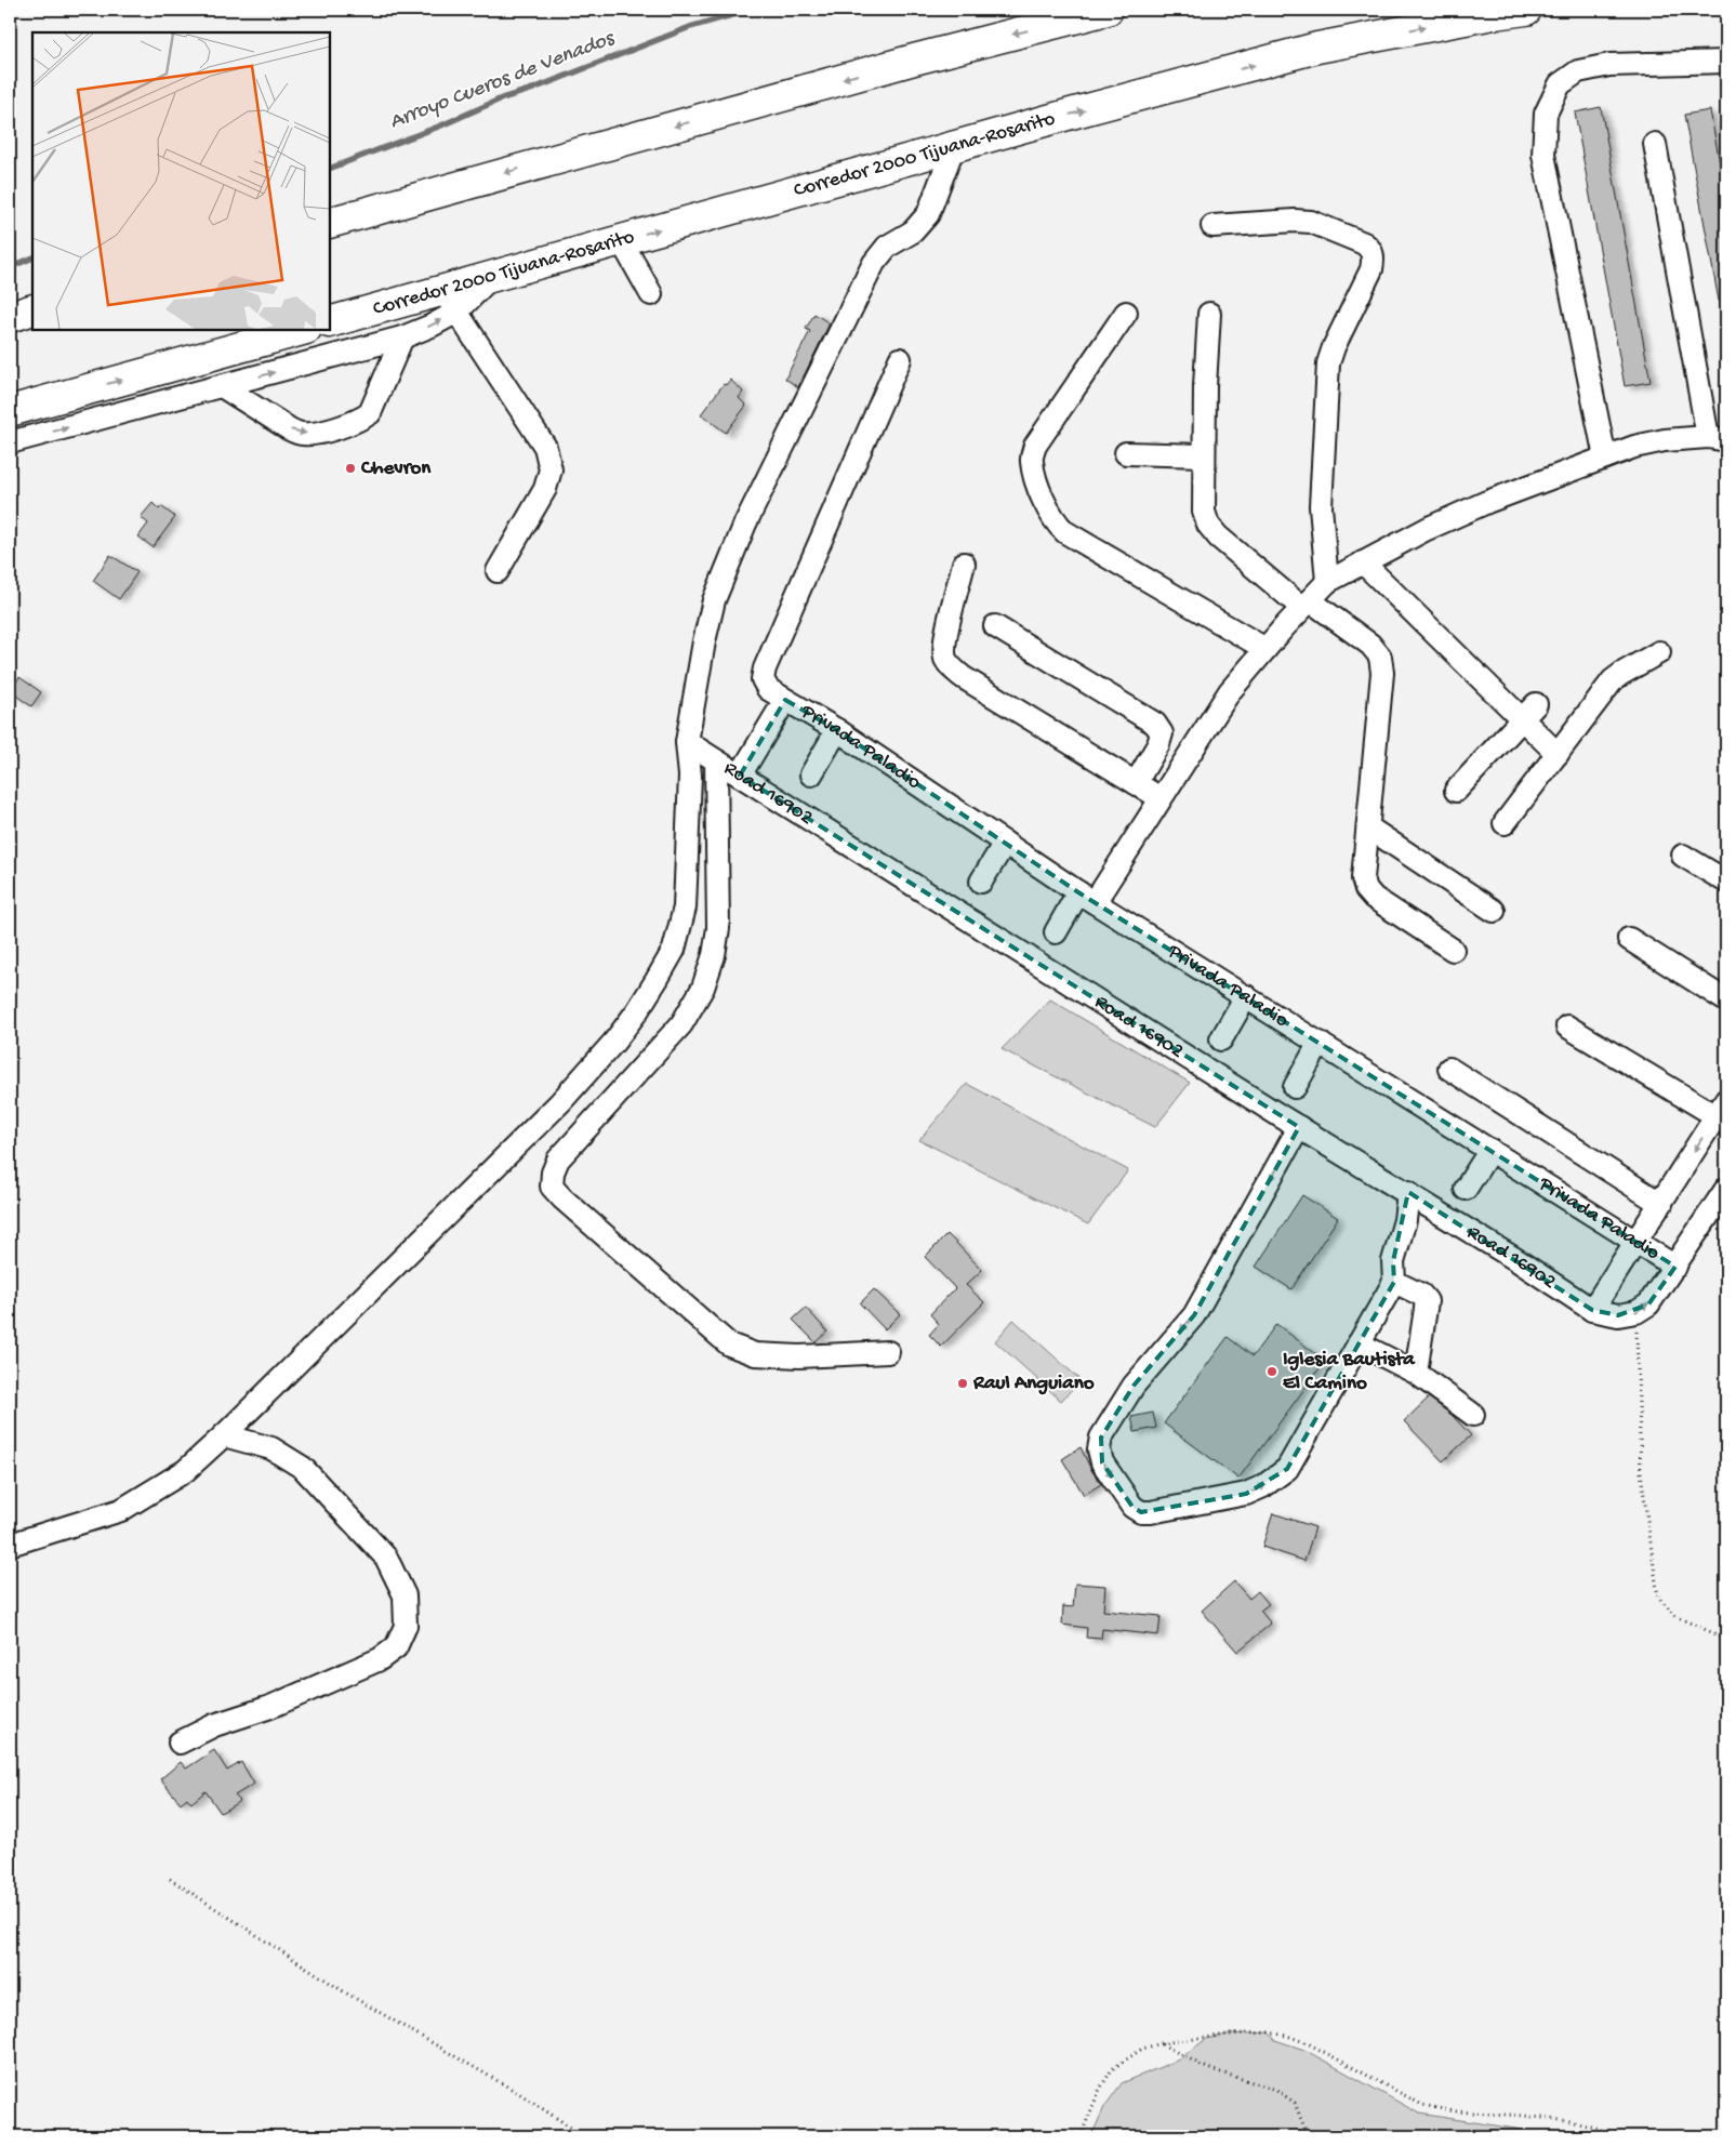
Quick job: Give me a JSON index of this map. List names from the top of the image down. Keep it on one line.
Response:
{"streets":{"highway":["Corredor 2000 Tijuana-Rosarito"],"street":["Privada Paladio","Road 16902"]},"water":["Arroyo Cueros de Venados"],"places":["Chevron","Iglesia Bautista El Camino","Raul Anguiano"]}
